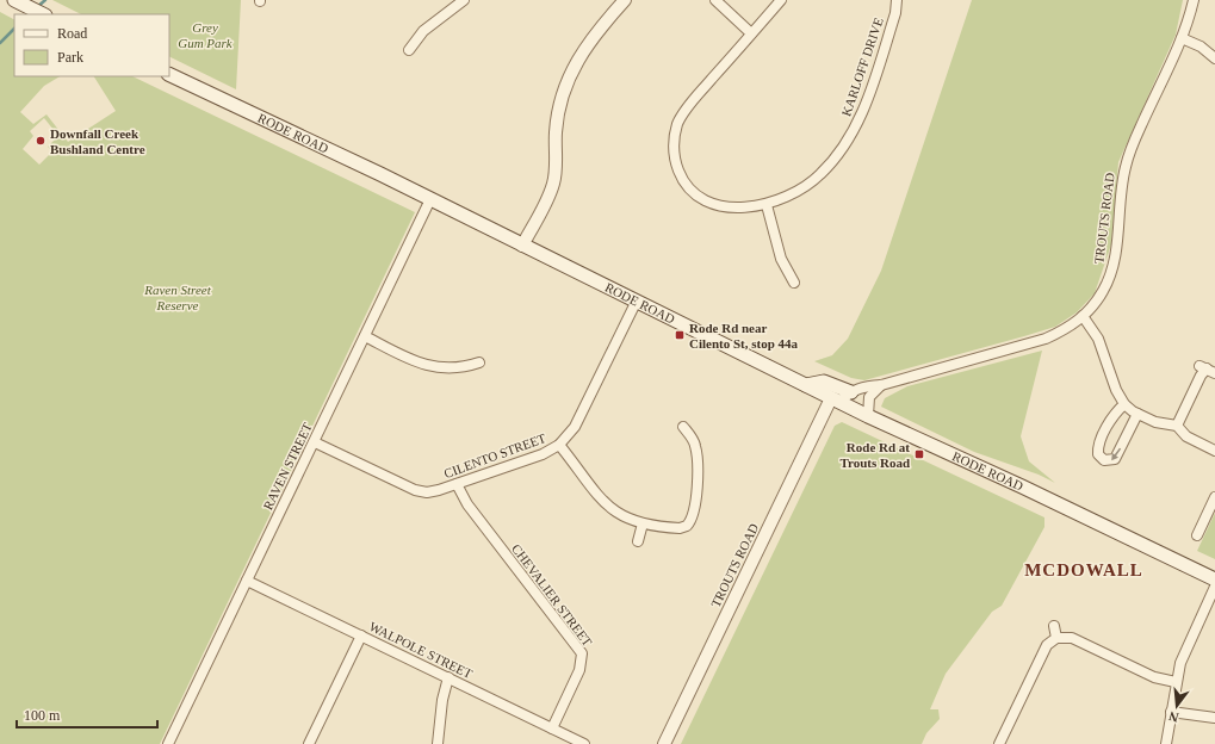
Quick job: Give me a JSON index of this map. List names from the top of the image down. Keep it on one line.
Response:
{"streets":{"main road":["RODE ROAD"],"street":["KARLOFF DRIVE","TROUTS ROAD","CILENTO STREET","RAVEN STREET","CHEVALIER STREET","WALPOLE STREET"]},"crossings":[["RODE ROAD","TROUTS ROAD"],["RODE ROAD","CILENTO STREET"],["RODE ROAD","RAVEN STREET"],["CILENTO STREET","RAVEN STREET"],["CILENTO STREET","CHEVALIER STREET"],["RAVEN STREET","WALPOLE STREET"],["CHEVALIER STREET","WALPOLE STREET"]],"districts":["MCDOWALL"],"parks":["Grey Gum Park","Raven Street Reserve"],"places":{"other":["Downfall Creek Bushland Centre"],"transit":["Rode Rd near Cilento St, stop 44a","Rode Rd at Trouts Road"]},"legend":["Road","Park"],"scale_bar":"100 m","north":"bottom"}
